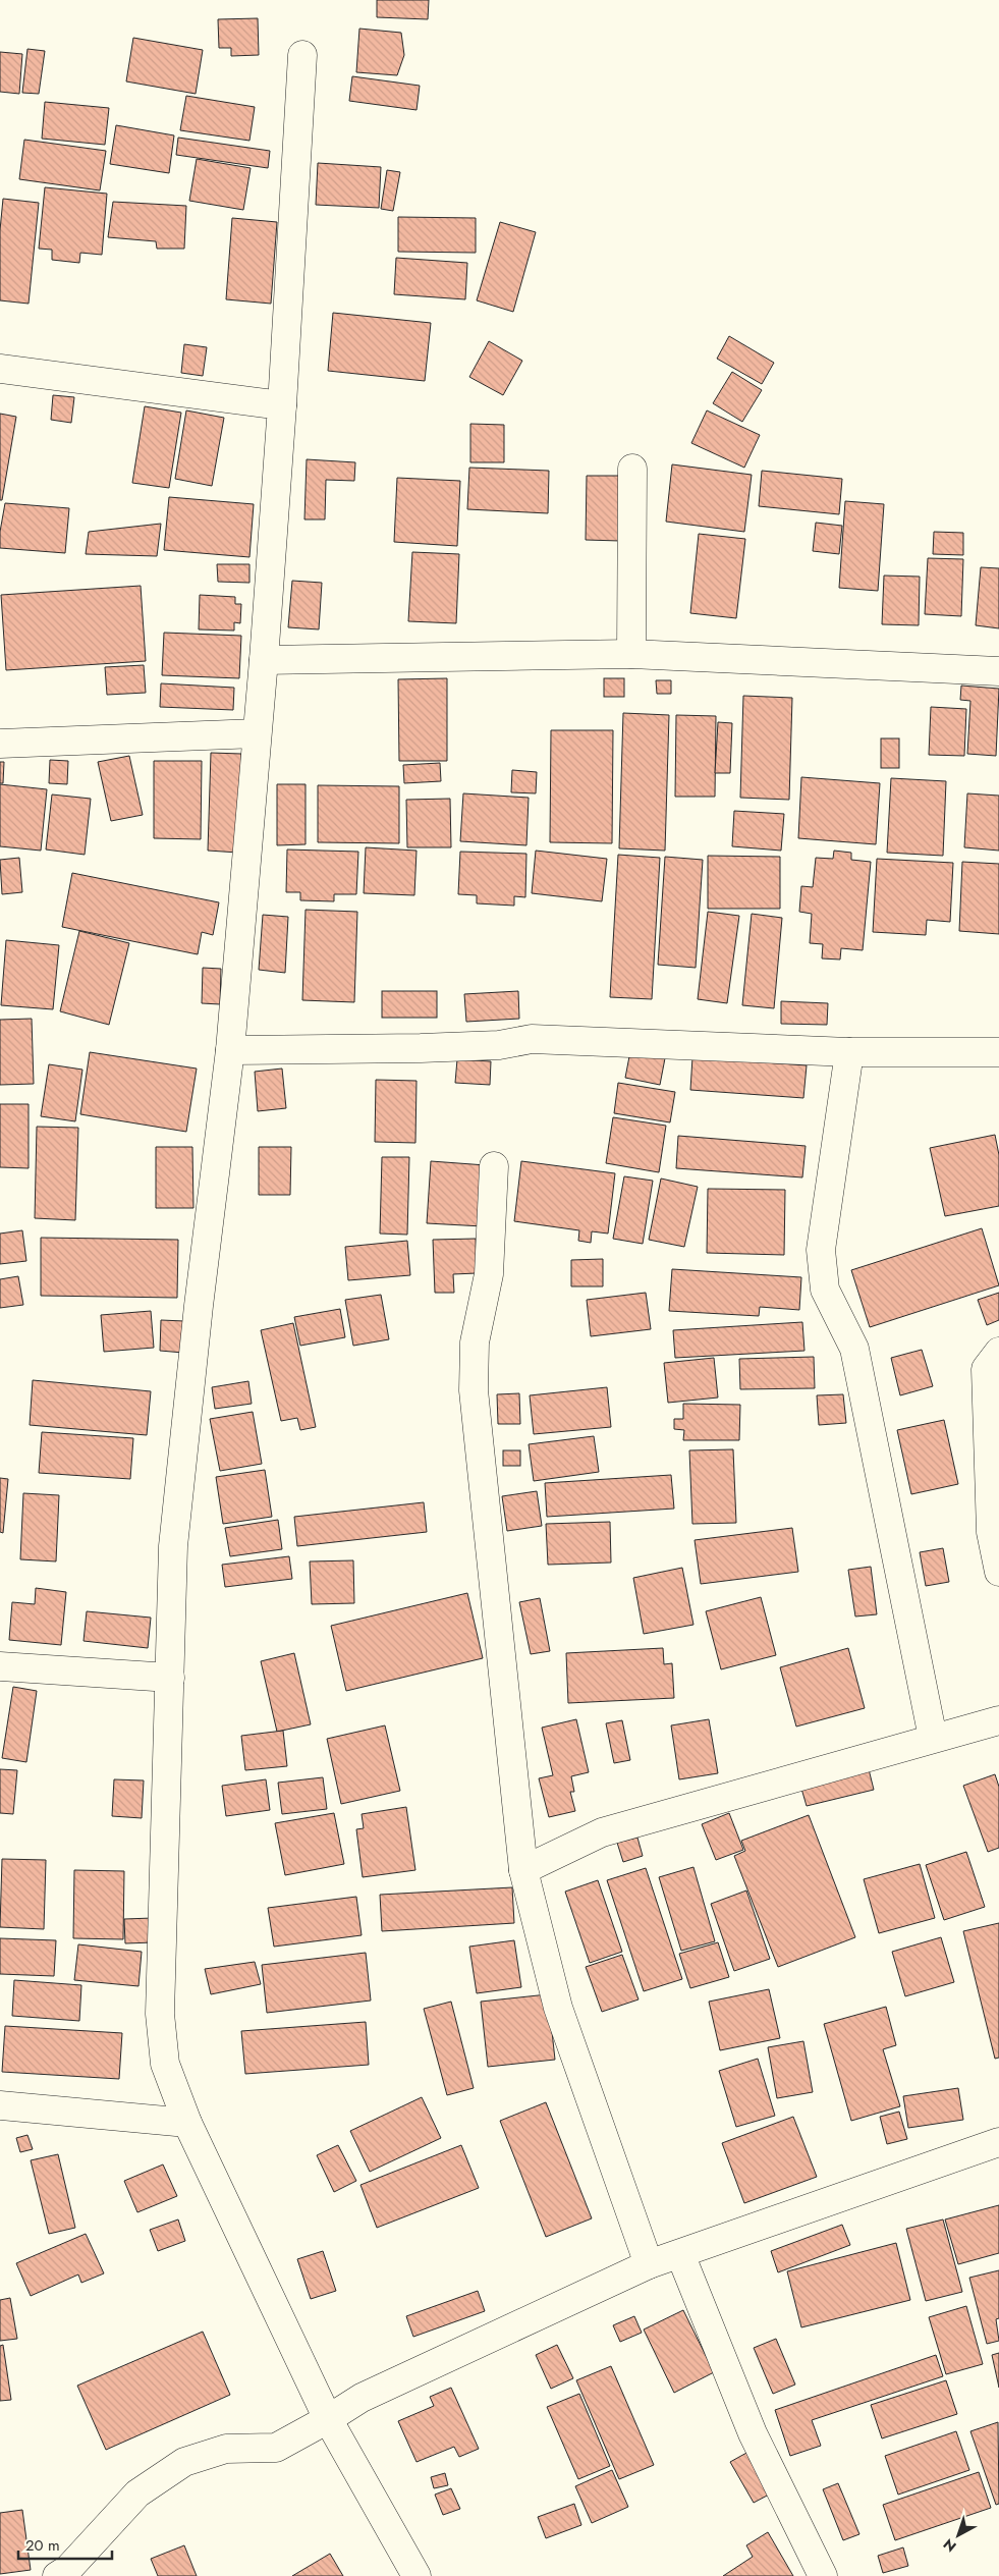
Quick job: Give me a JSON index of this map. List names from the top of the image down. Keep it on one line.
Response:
{"scale_bar":"20 m","north":"bottom left"}
